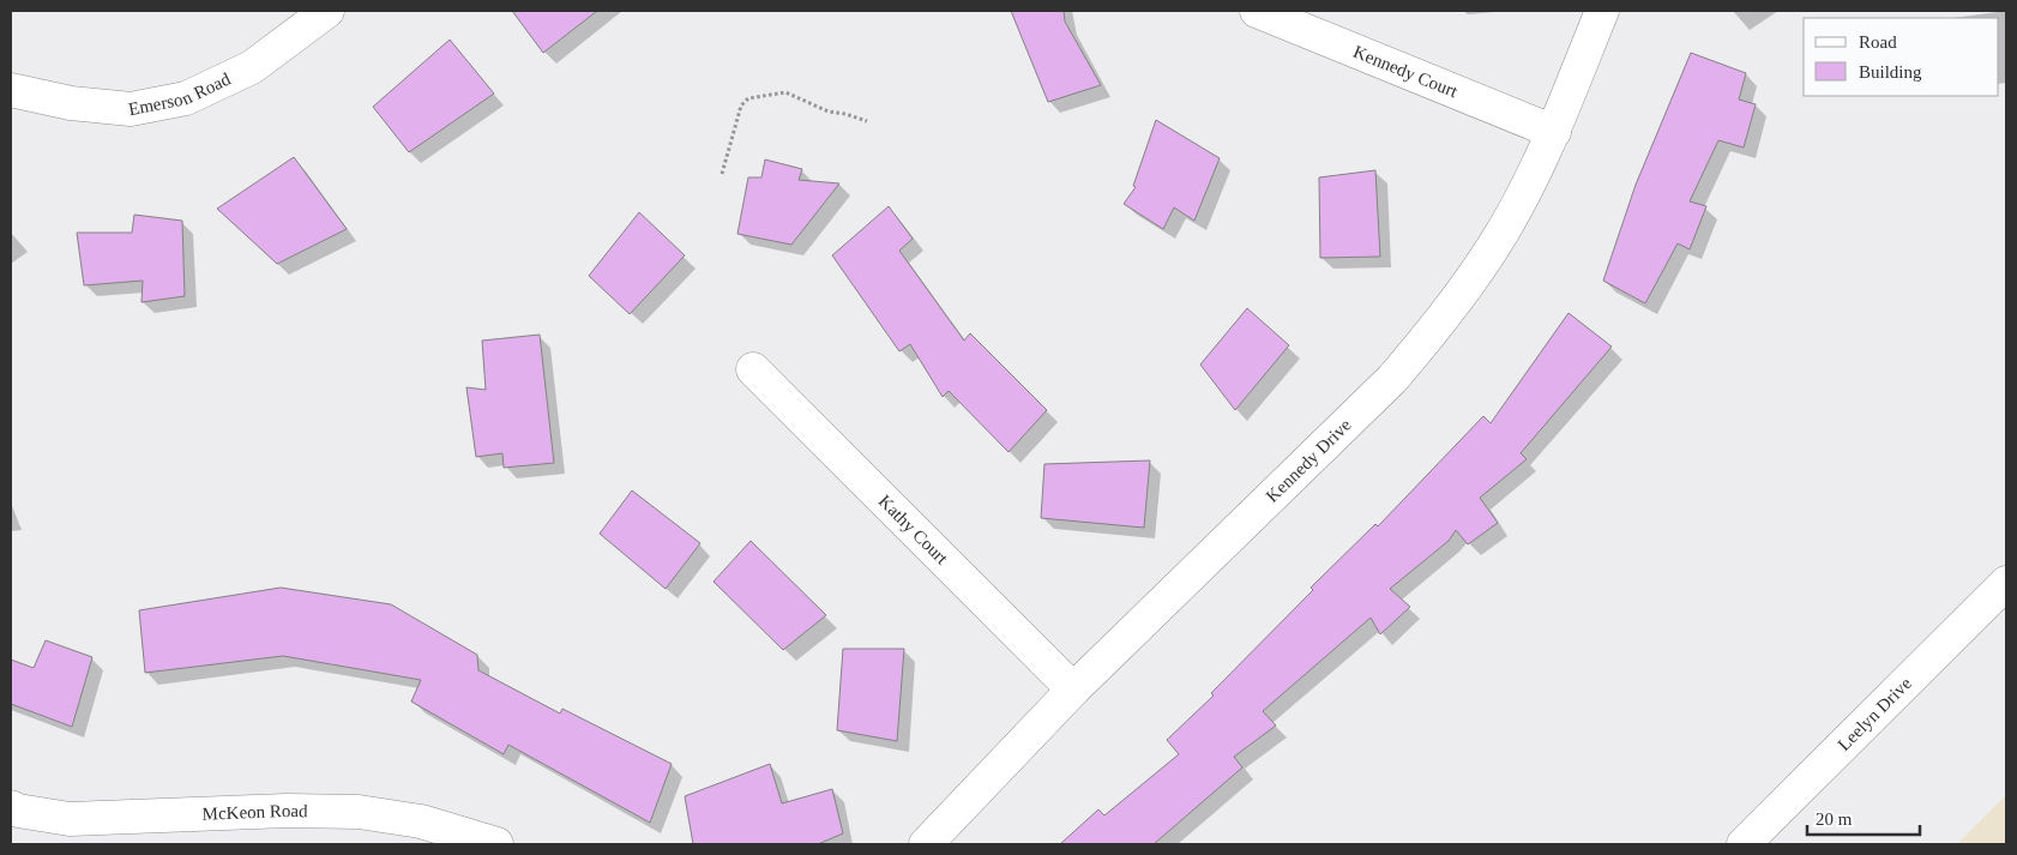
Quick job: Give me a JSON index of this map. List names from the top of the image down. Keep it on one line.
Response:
{"streets":{"street":["Kennedy Court","Emerson Road","Kennedy Drive","Kathy Court","Leelyn Drive","McKeon Road"]},"crossings":[["Kennedy Court","Kennedy Drive"],["Kennedy Drive","Kathy Court"]],"legend":["Road","Building"],"scale_bar":"20 m"}
